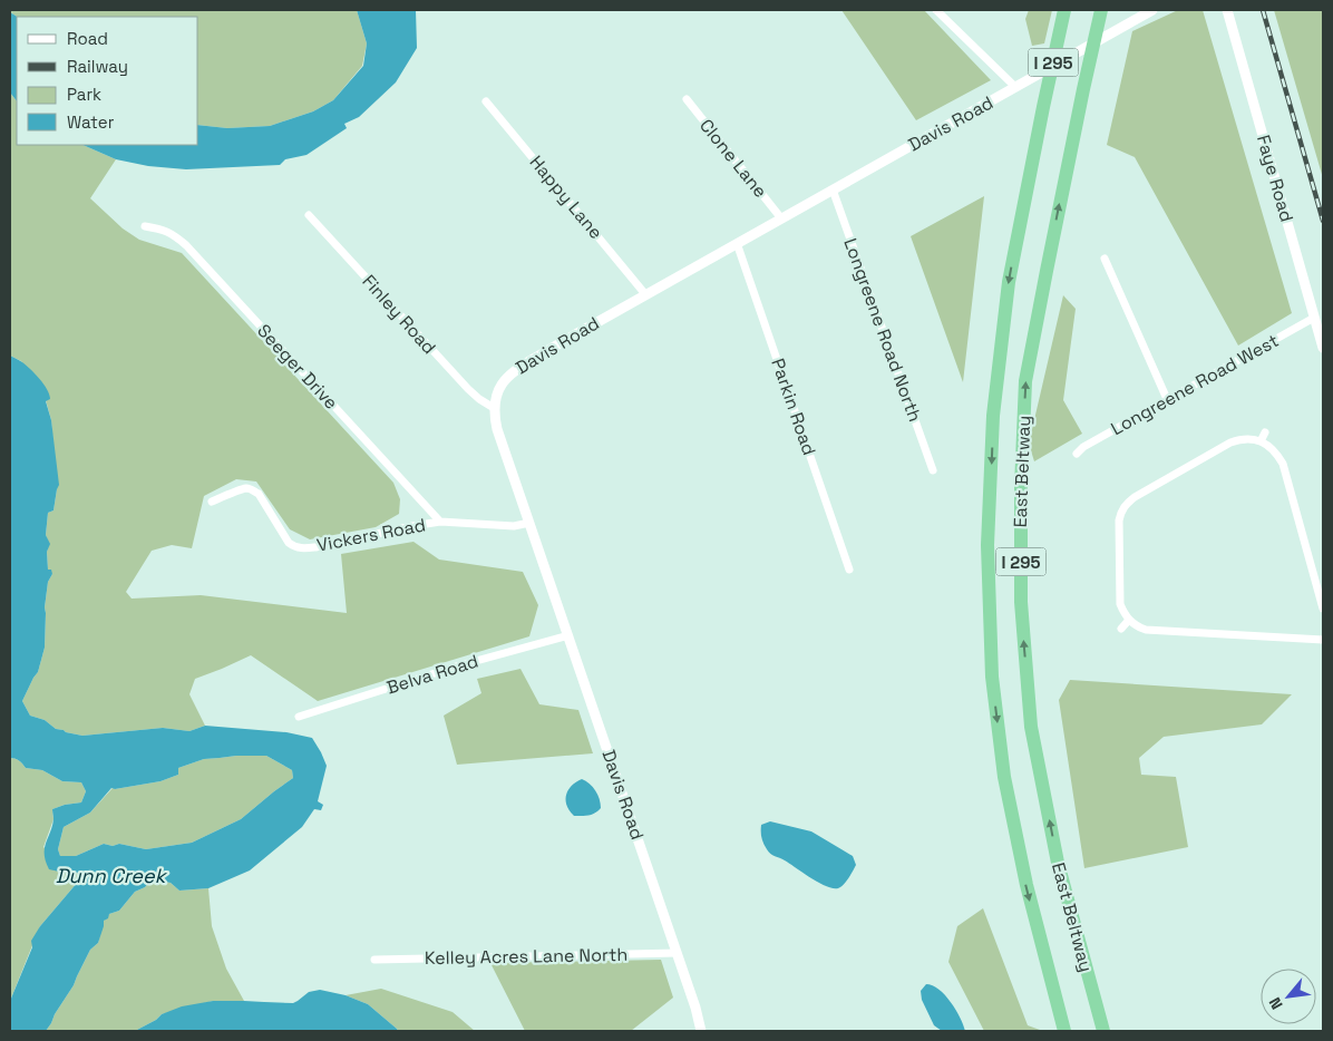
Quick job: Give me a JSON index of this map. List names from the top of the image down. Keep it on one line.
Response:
{"streets":{"highway":["I 295","East Beltway"],"street":["Davis Road","Clone Lane","Faye Road","Happy Lane","Finley Road","Longreene Road North","Seeger Drive","Longreene Road West","Parkin Road","Vickers Road","Belva Road","Kelley Acres Lane North"]},"crossings":[["Davis Road","Clone Lane"],["Davis Road","Happy Lane"],["Davis Road","Finley Road"],["Davis Road","Longreene Road North"],["Davis Road","Parkin Road"],["Davis Road","Vickers Road"],["Davis Road","Belva Road"],["Davis Road","Kelley Acres Lane North"],["Faye Road","Longreene Road West"],["Seeger Drive","Vickers Road"]],"water":["Dunn Creek"],"legend":["Road","Railway","Park","Water"],"north":"bottom left"}
